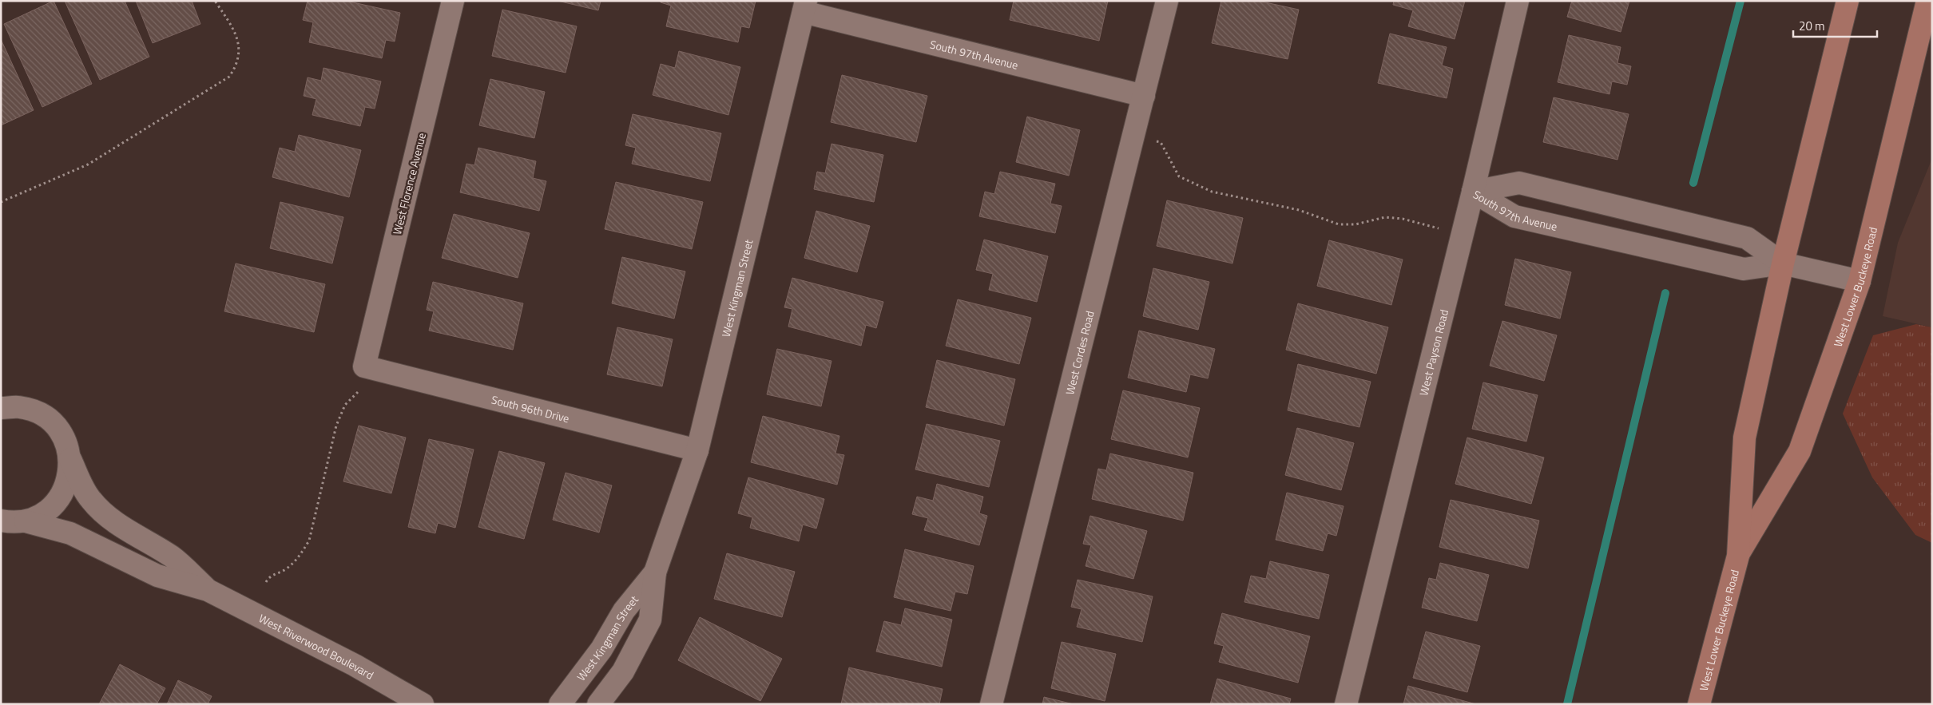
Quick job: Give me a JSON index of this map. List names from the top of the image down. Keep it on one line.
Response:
{"streets":{"main road":["West Lower Buckeye Road"],"street":["South 97th Avenue","West Florence Avenue","West Kingman Street","West Cordes Road","West Payson Road","South 96th Drive","West Riverwood Boulevard"]},"crossings":[["South 97th Avenue","West Lower Buckeye Road"],["South 97th Avenue","West Kingman Street"],["South 97th Avenue","West Cordes Road"],["South 97th Avenue","West Payson Road"],["West Florence Avenue","South 96th Drive"],["West Kingman Street","South 96th Drive"]],"scale_bar":"20 m"}
